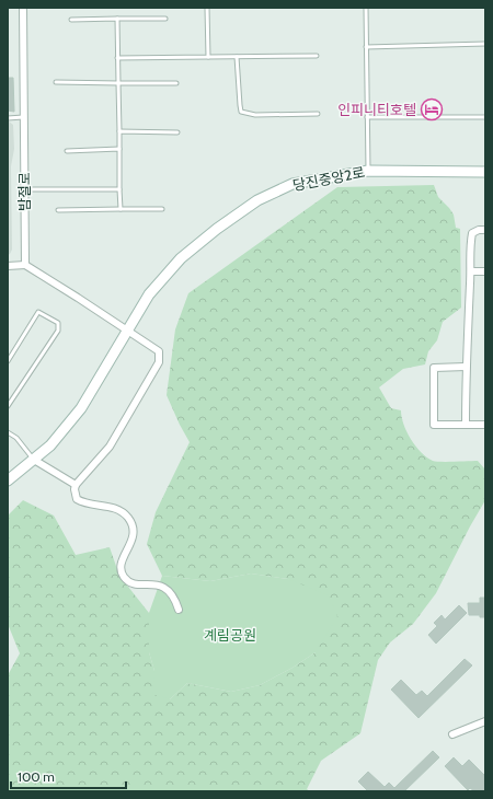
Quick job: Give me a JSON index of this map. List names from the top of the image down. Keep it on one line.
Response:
{"streets":{"street":["당진중앙2로","밤절로"]},"parks":["계림공원"],"places":{"hotel":["인피니티호텔"]},"scale_bar":"100 m"}
